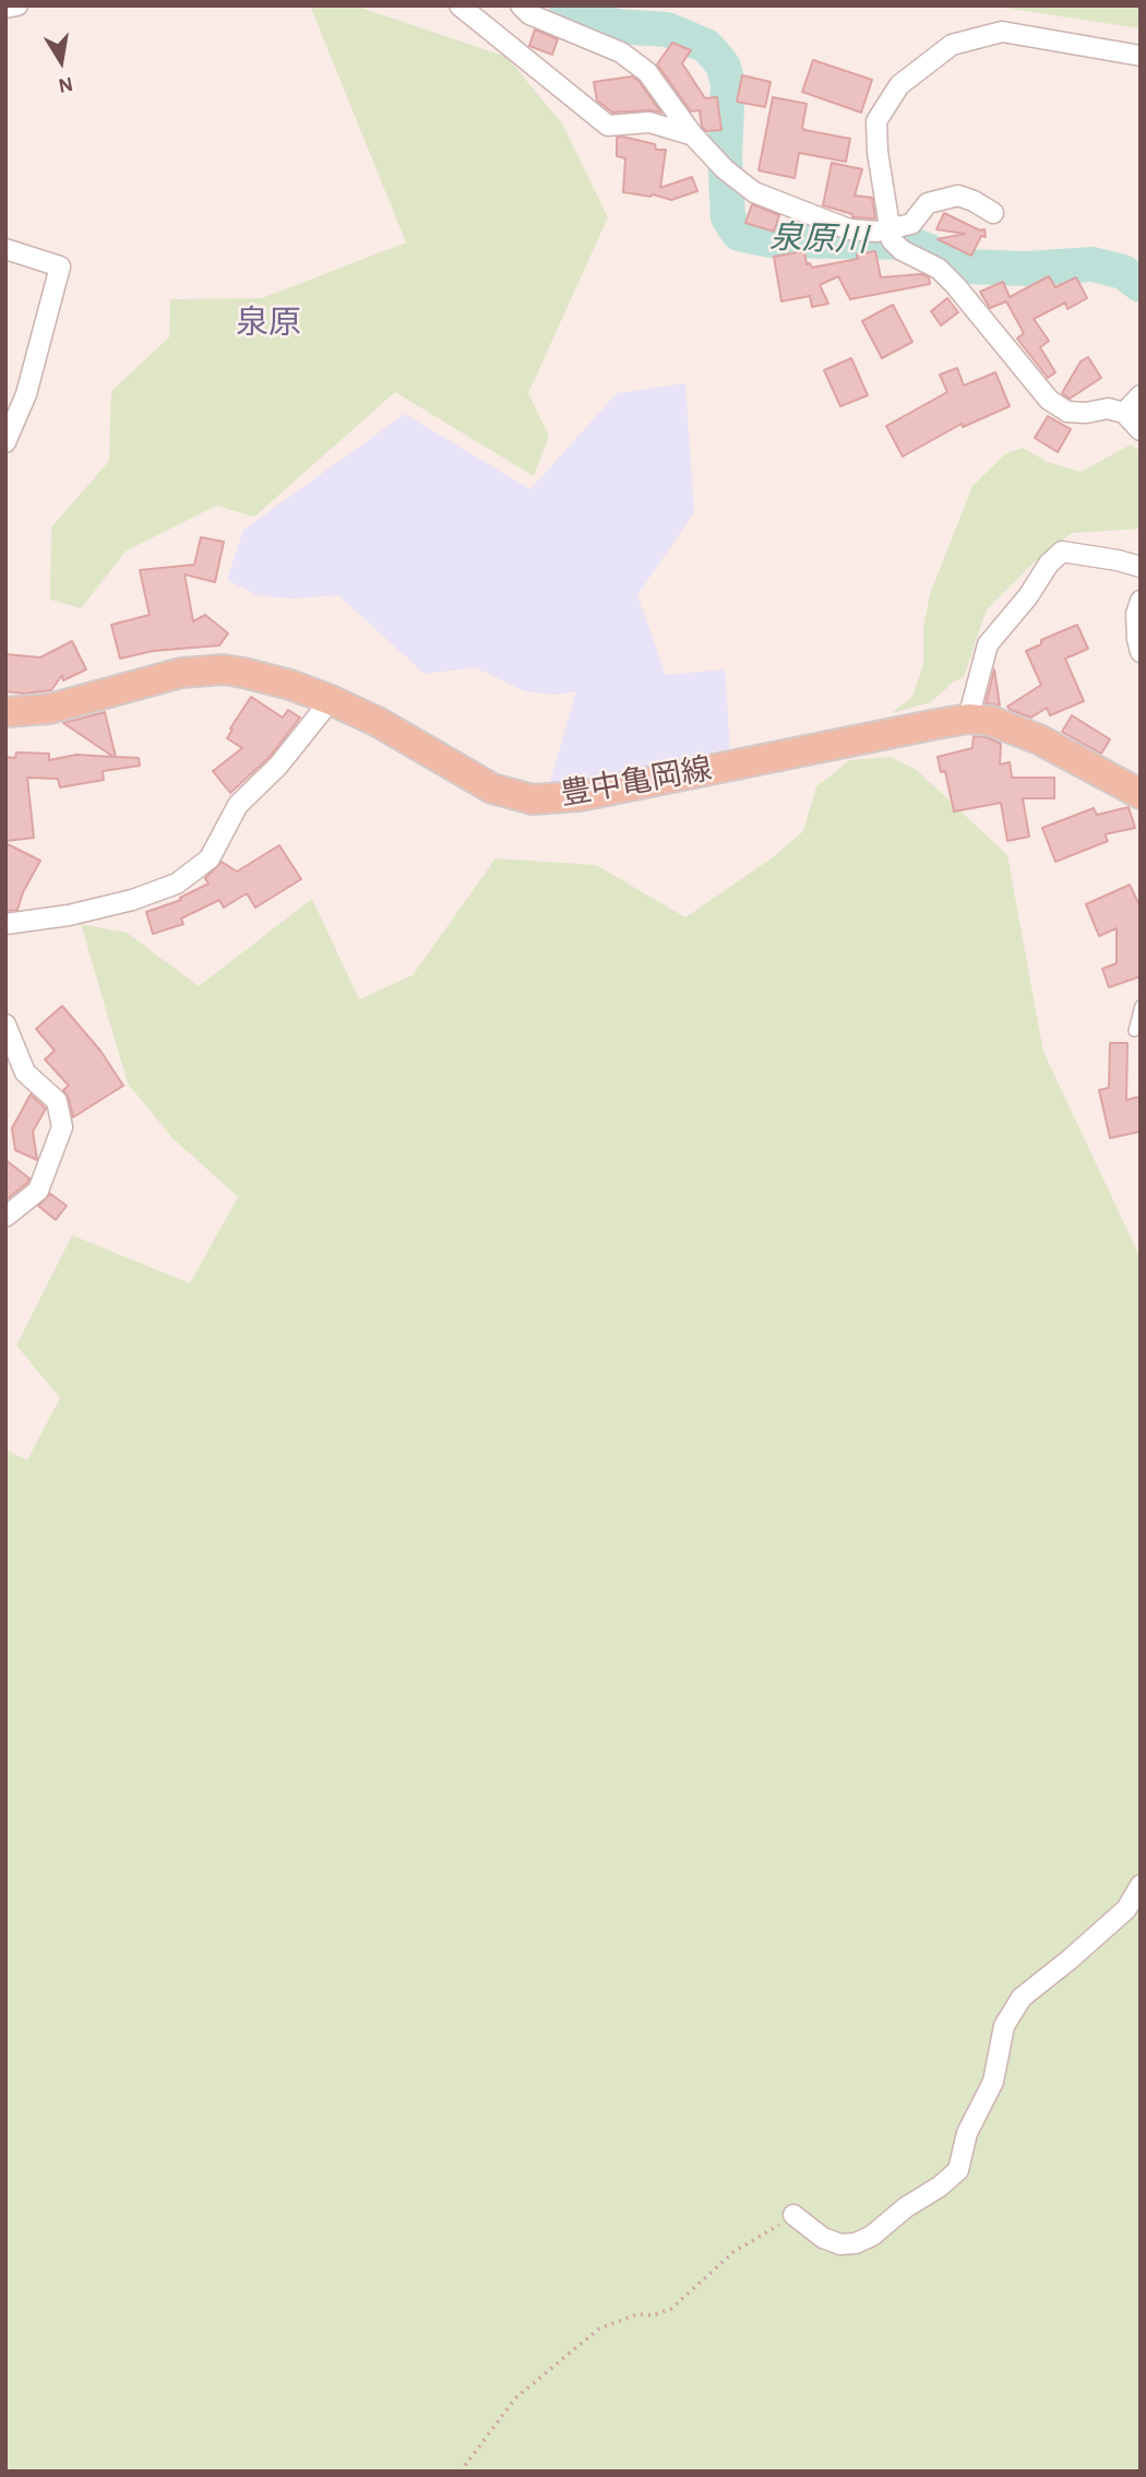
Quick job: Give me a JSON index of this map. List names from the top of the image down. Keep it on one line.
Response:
{"streets":{"main road":["豊中亀岡線"]},"districts":["泉原"],"water":["泉原川"],"north":"bottom"}
